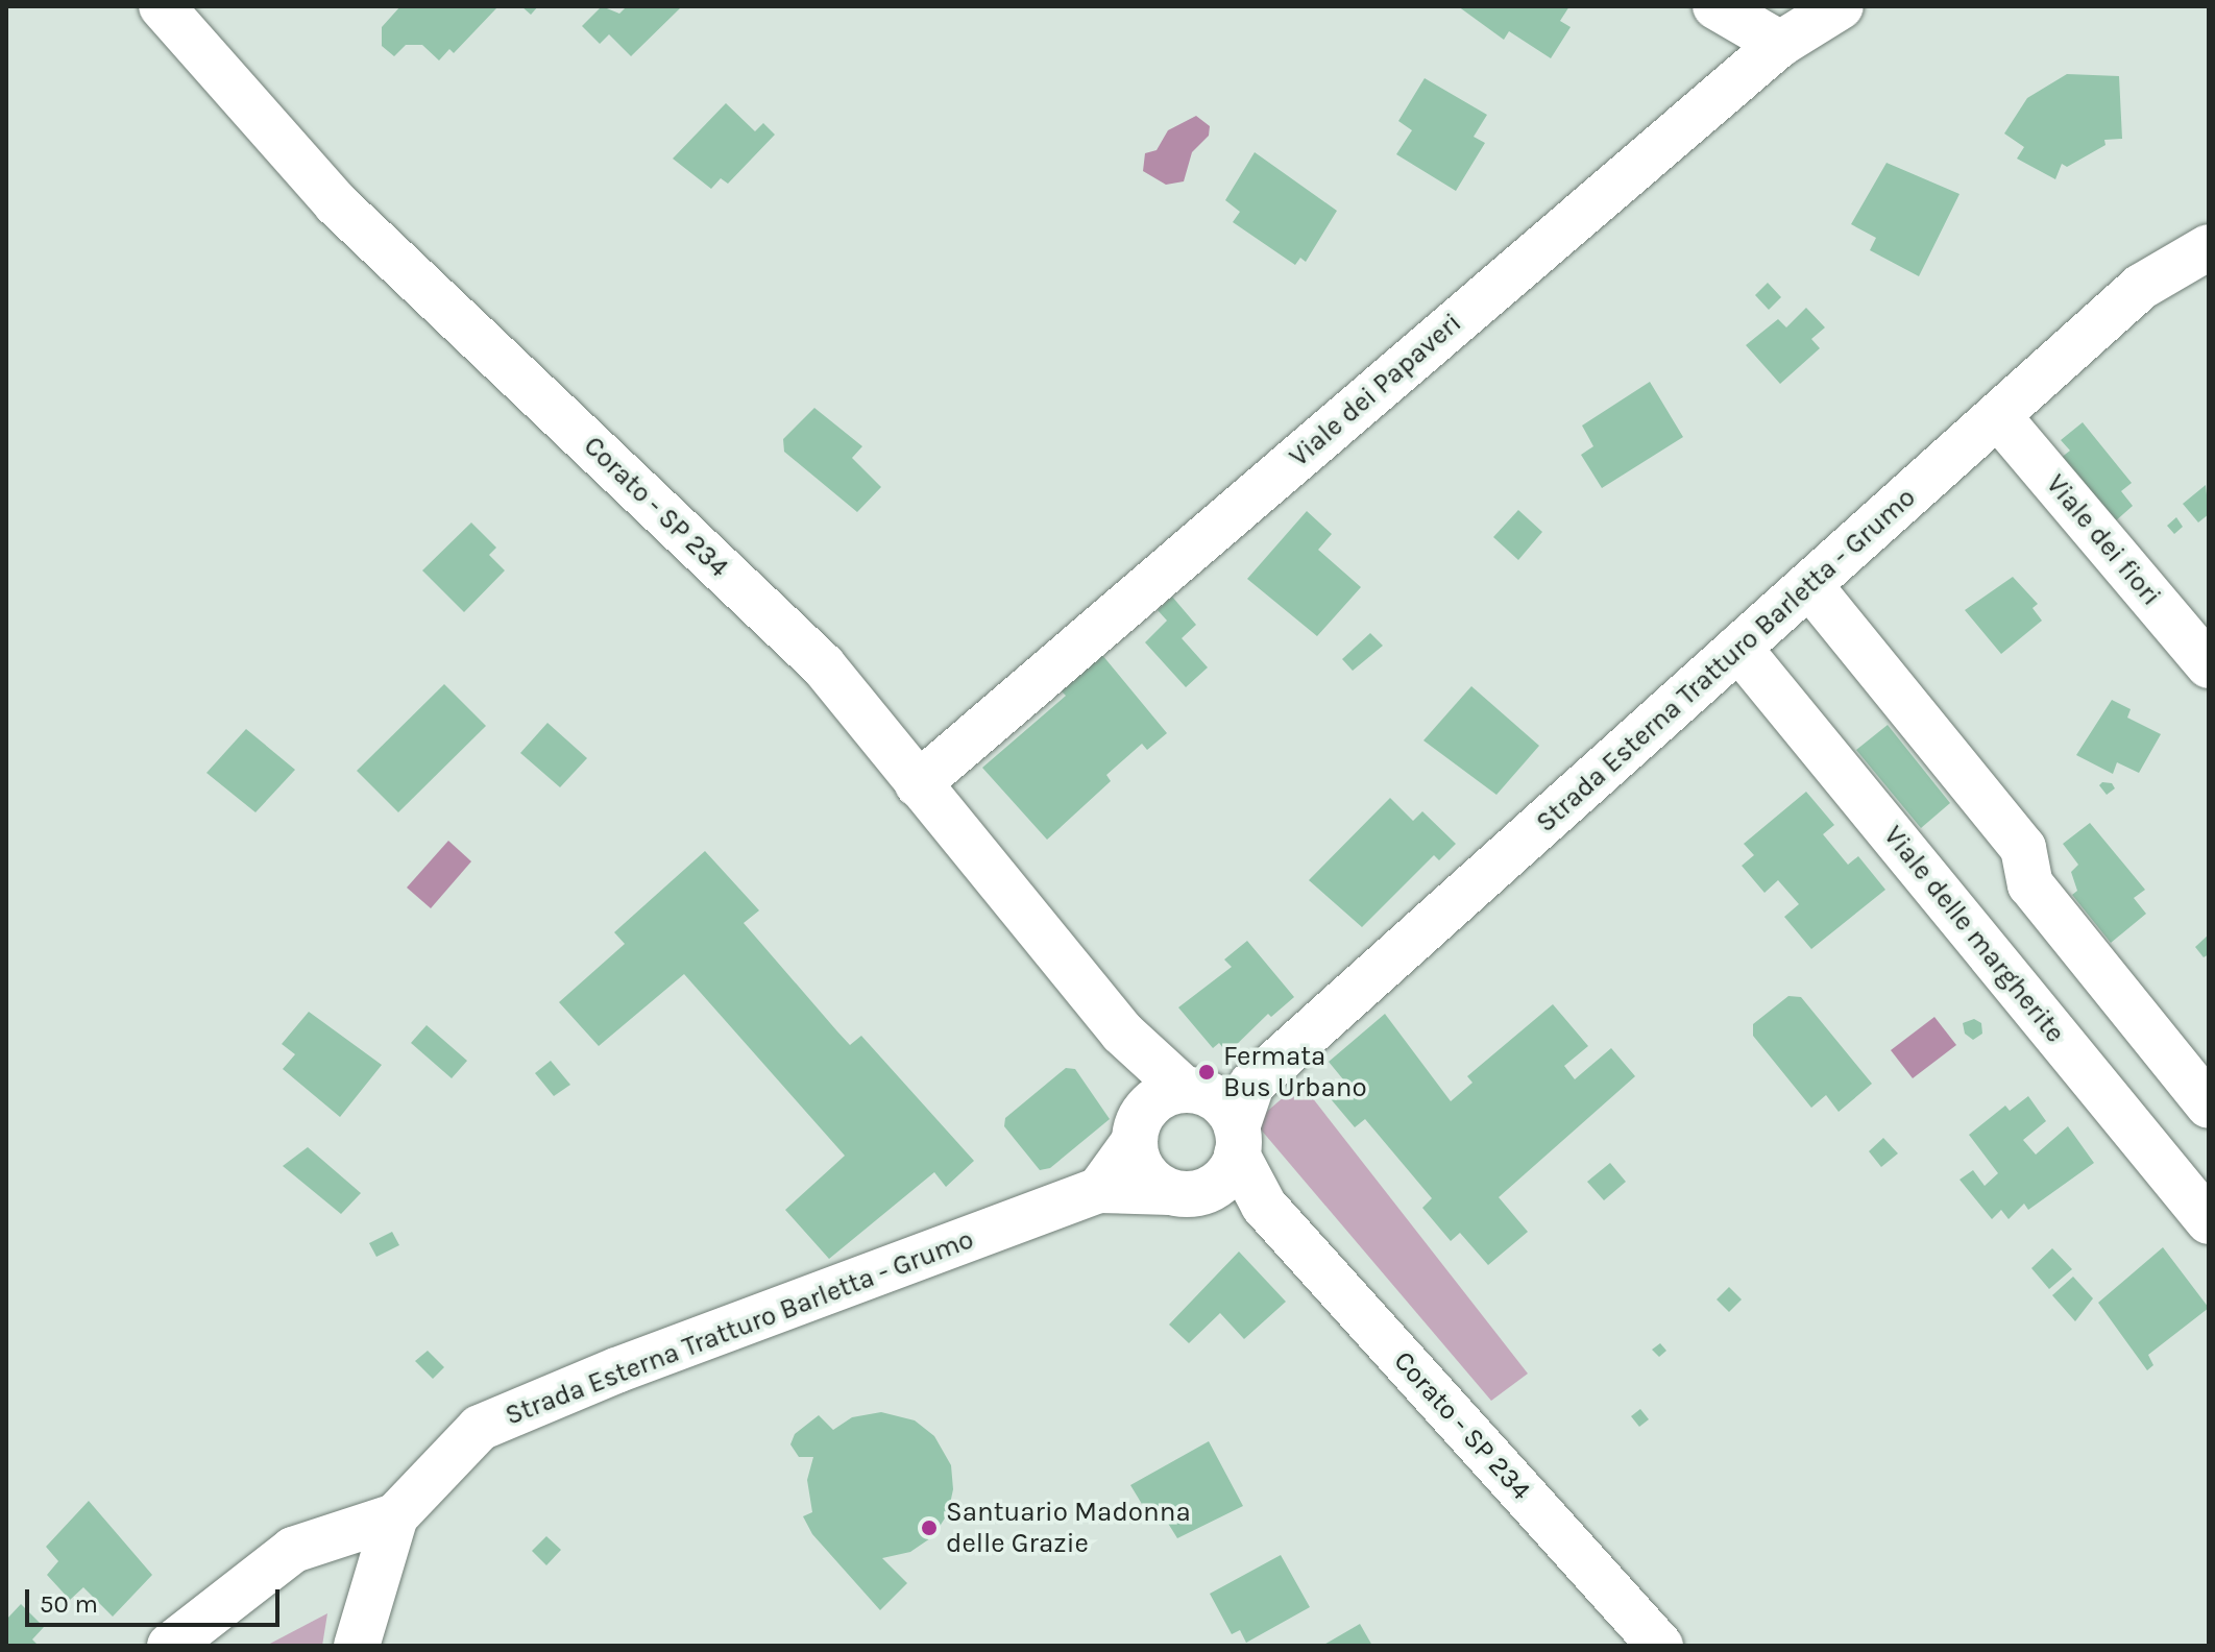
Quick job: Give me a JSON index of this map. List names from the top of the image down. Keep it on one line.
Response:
{"streets":{"street":["Viale dei Papaveri","Corato - SP 234","Viale dei fiori","Strada Esterna Tratturo Barletta - Grumo","Viale delle margherite"]},"crossings":[["Viale dei Papaveri","Corato - SP 234"],["Corato - SP 234","Strada Esterna Tratturo Barletta - Grumo"],["Viale dei fiori","Strada Esterna Tratturo Barletta - Grumo"],["Strada Esterna Tratturo Barletta - Grumo","Viale delle margherite"]],"places":["Fermata Bus Urbano","Santuario Madonna delle Grazie"],"scale_bar":"50 m"}
